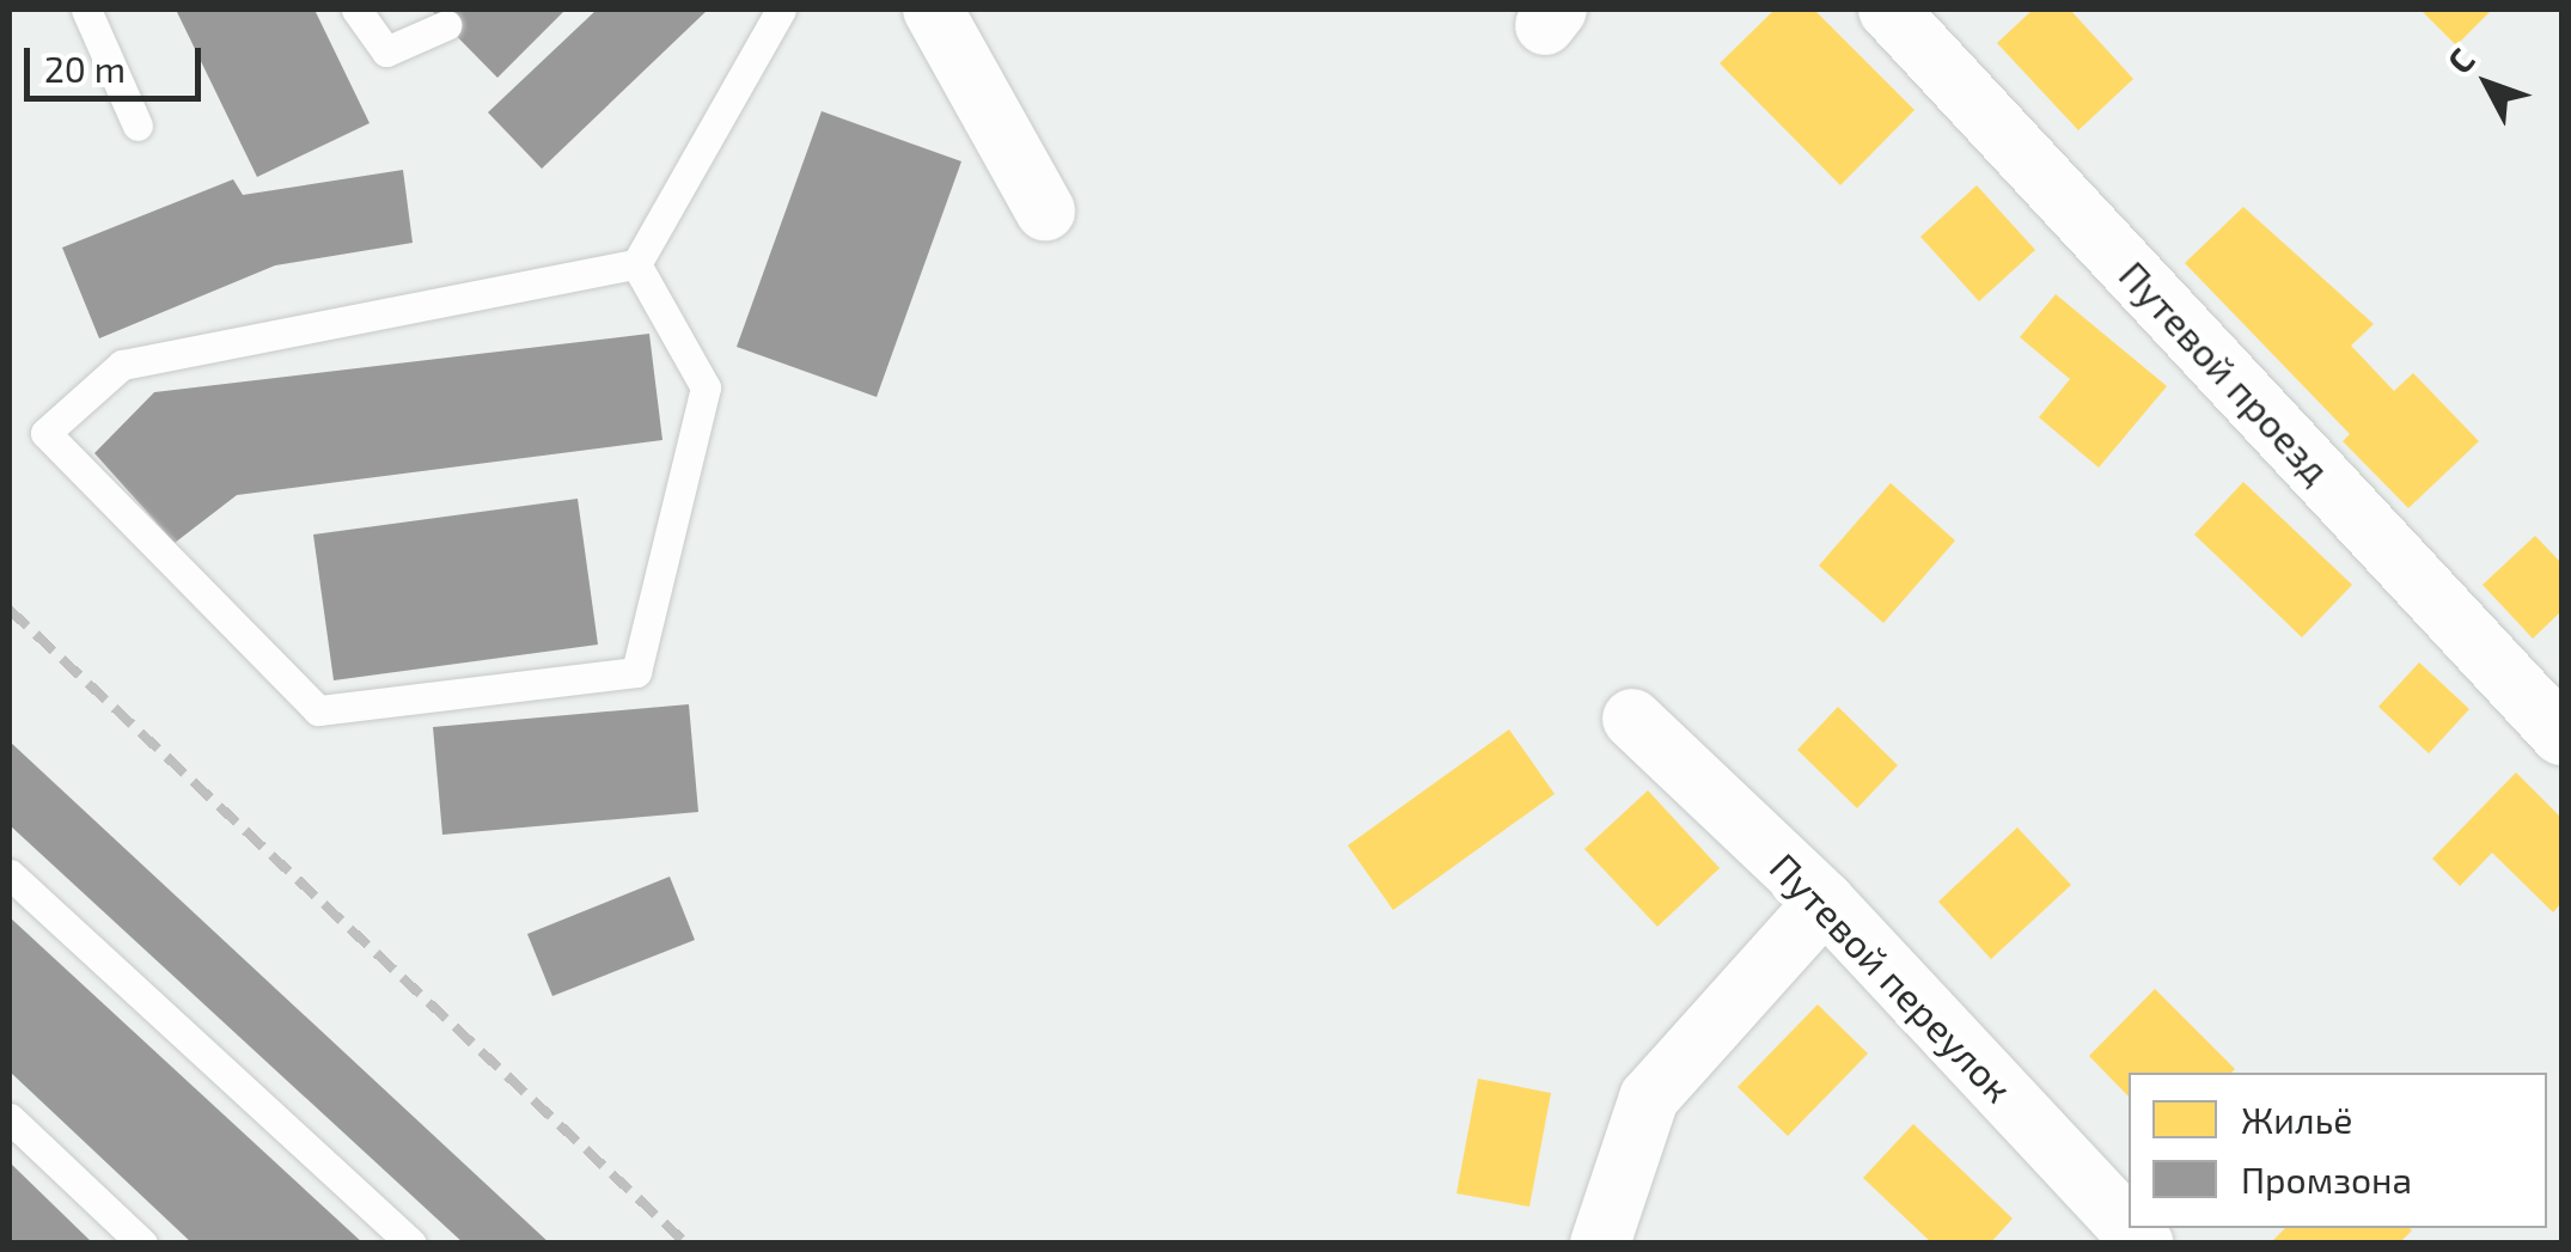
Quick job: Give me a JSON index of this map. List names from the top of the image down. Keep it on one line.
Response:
{"streets":{"street":["Путевой проезд","Путевой переулок"]},"legend":["Жильё","Промзона"],"scale_bar":"20 m","north":"top left"}
